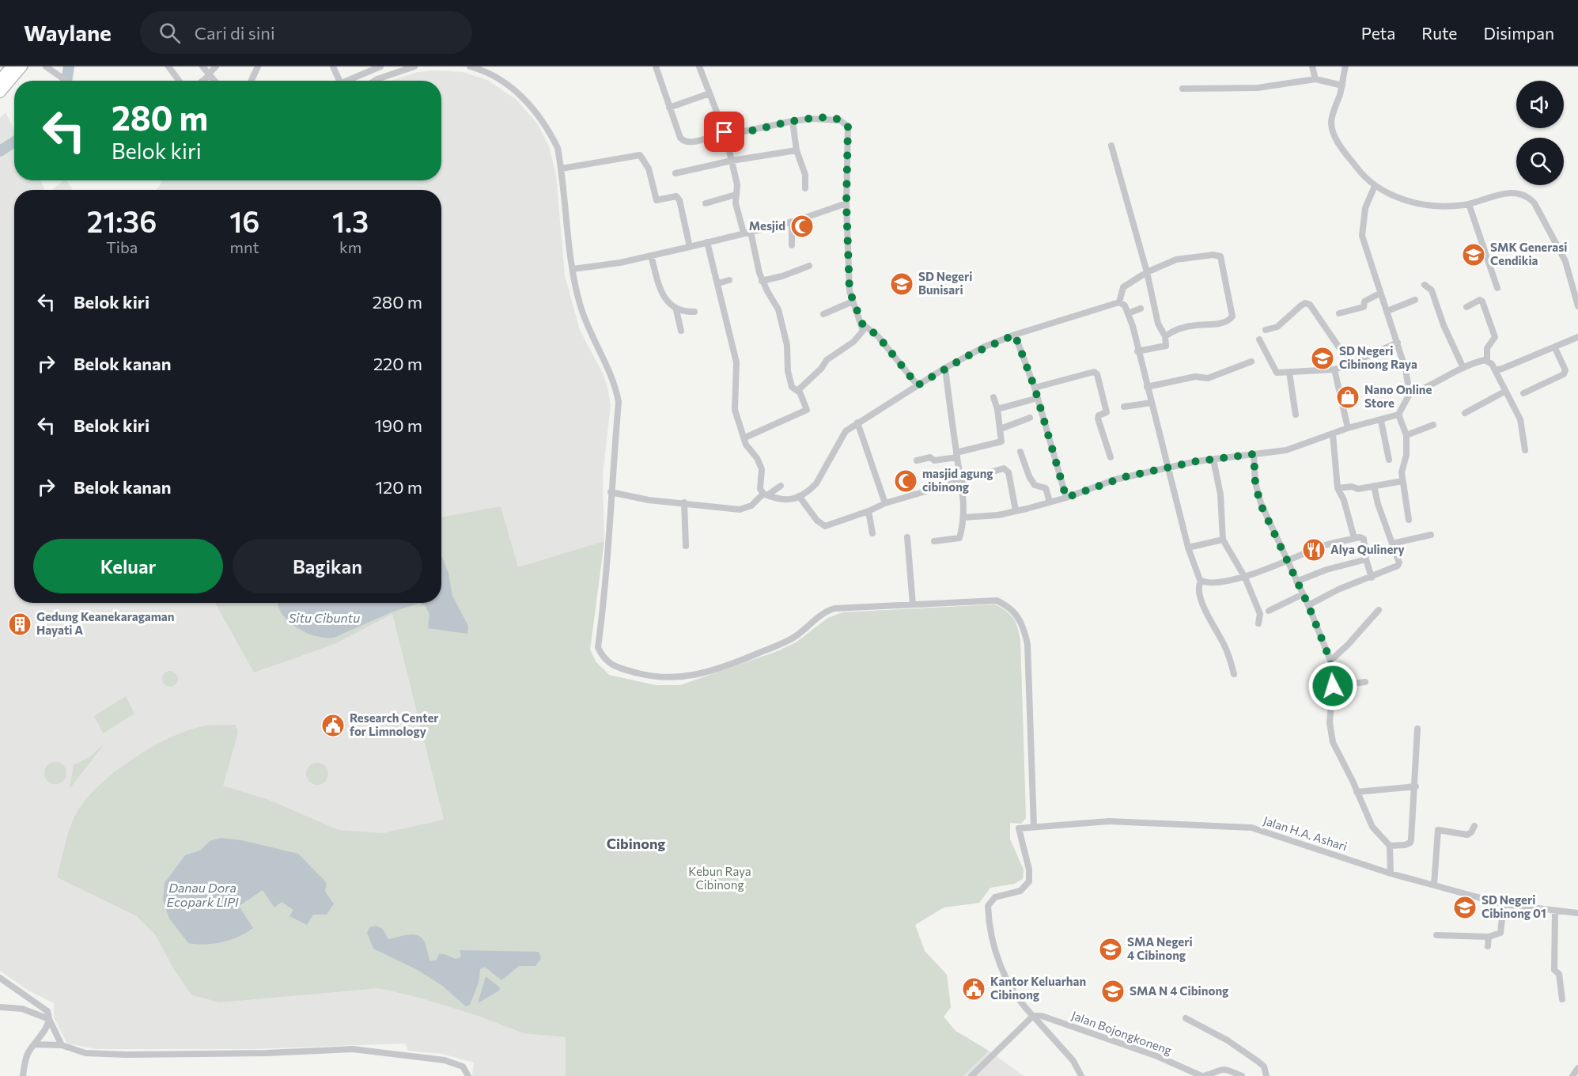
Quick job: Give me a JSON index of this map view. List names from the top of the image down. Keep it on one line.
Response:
{"streets":{"street":["Jalan H.A. Ashari","Jalan Bojongkoneng"]},"crossings":[["Jalan H.A. Ashari","Jalan Bojongkoneng"]],"districts":["Cibinong"],"water":["Situ Cibuntu","Danau Dora Ecopark LIPI"],"parks":["Kebun Raya Cibinong"],"places":{"mosque":["Mesjid","masjid agung cibinong"],"school or university":["SMK Generasi Cendikia","SD Negeri Bunisari","SD Negeri Cibinong Raya","SD Negeri Cibinong 01","SMA Negeri 4 Cibinong","SMA N 4 Cibinong"],"shop":["Nano Online Store"],"restaurant":["Alya Qulinery"],"building":["Gedung Keanekaragaman Hayati A"],"public building":["Research Center for Limnology","Kantor Keluarhan Cibinong"]},"page":{"header":"Waylane","search":"Cari di sini","nav":["Peta","Rute","Disimpan"],"turn":["280 m","Belok kiri"],"eta":["21:36","Tiba","16","mnt","1.3","km"],"list":[{"name":"Belok kiri","value":"280 m"},{"name":"Belok kanan","value":"220 m"},{"name":"Belok kiri","value":"190 m"},{"name":"Belok kanan","value":"120 m"}],"buttons":["Keluar","Bagikan"]}}
